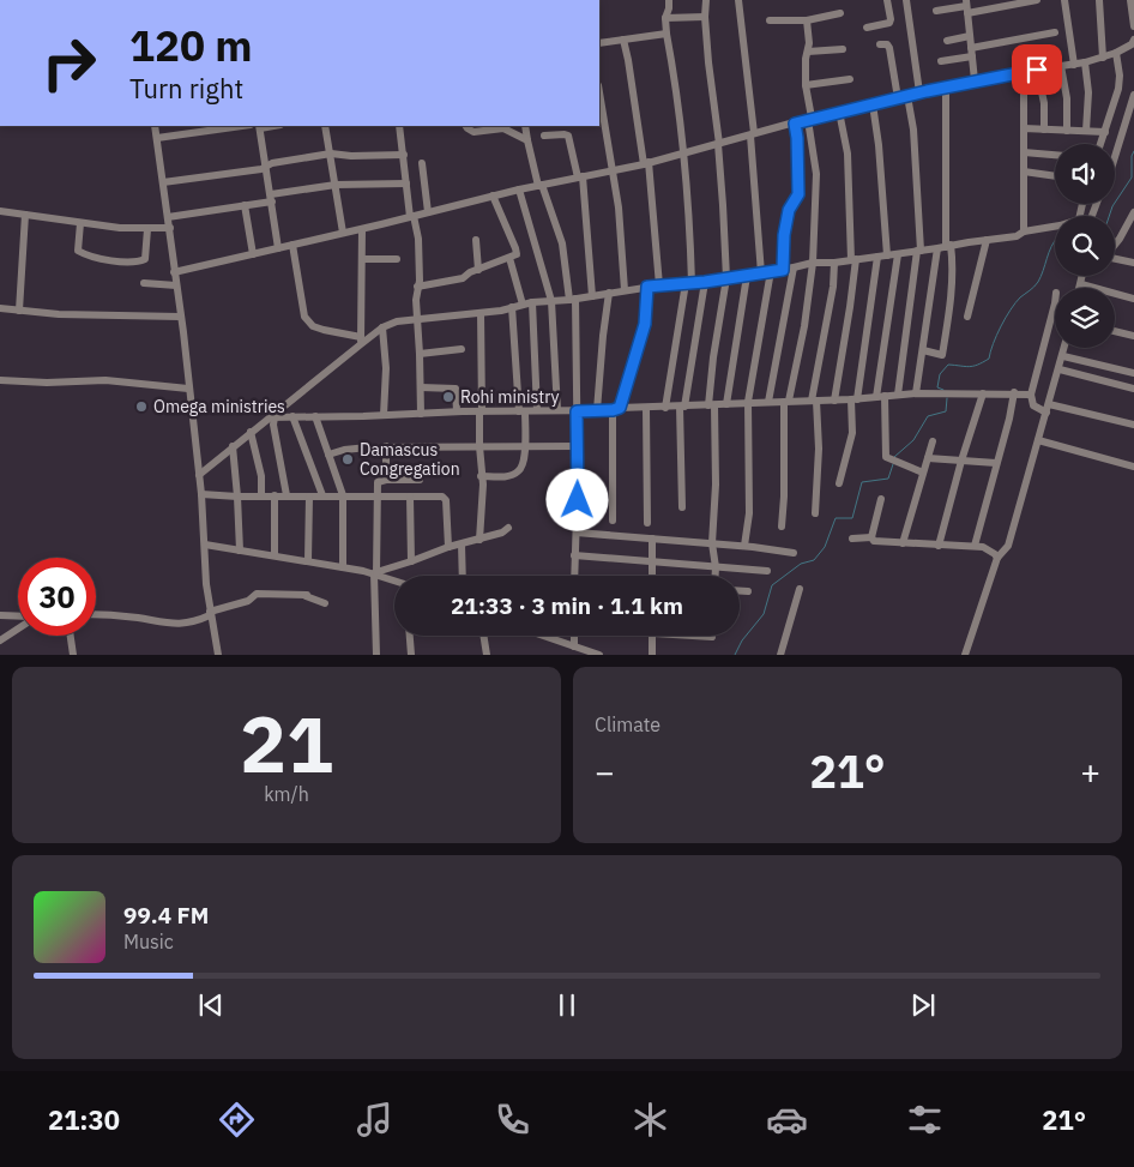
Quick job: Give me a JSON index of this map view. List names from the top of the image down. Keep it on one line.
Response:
{"places":["Rohi ministry","Omega ministries","Damascus Congregation"],"page":{"turn":["120 m","Turn right"],"limit":"30","trip":"21:33 · 3 min · 1.1 km","tile":[["21","km/h"],"Climate"],"heat":["−","21°","+"],"song":["99.4 FM","Music"],"tabs":["21:30","21°"]}}
